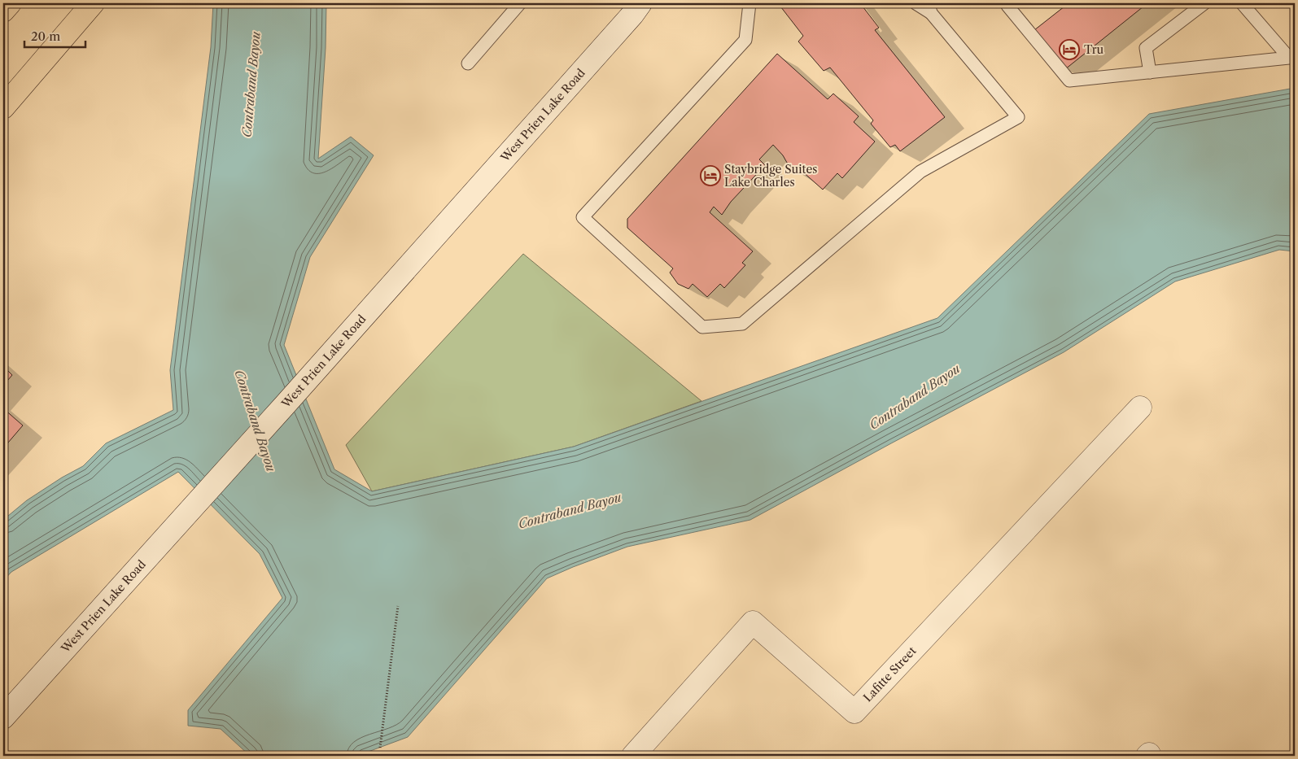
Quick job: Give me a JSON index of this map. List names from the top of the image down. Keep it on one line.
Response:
{"streets":{"street":["West Prien Lake Road","Lafitte Street"]},"water":["Contraband Bayou"],"places":{"hotel":["Tru","Staybridge Suites Lake Charles"]},"scale_bar":"20 m"}
